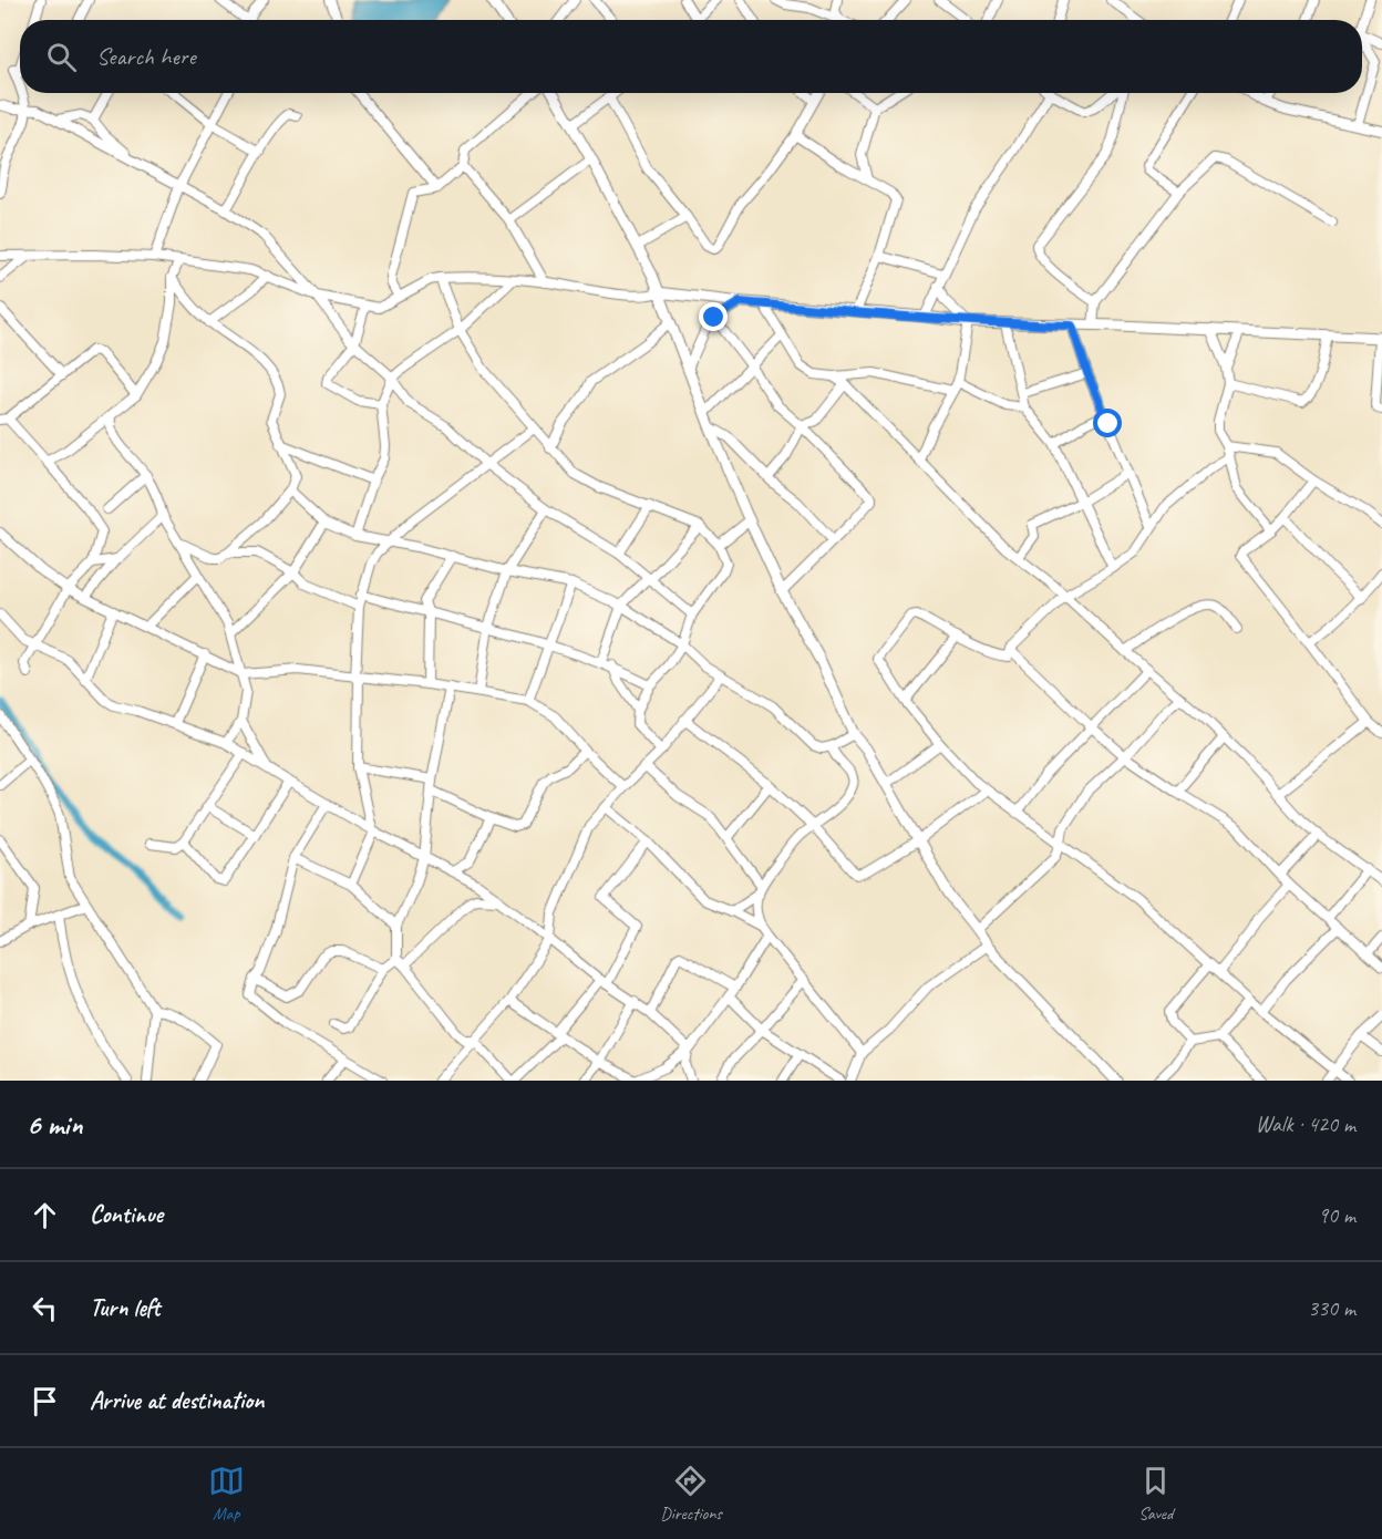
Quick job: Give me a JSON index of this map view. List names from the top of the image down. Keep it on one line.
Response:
{"page":{"search":"Search here","heading":["6 min","Walk · 420 m"],"list":[["Continue","90 m"],["Turn left","330 m"],"Arrive at destination"],"nav":["Map","Directions","Saved"]}}
